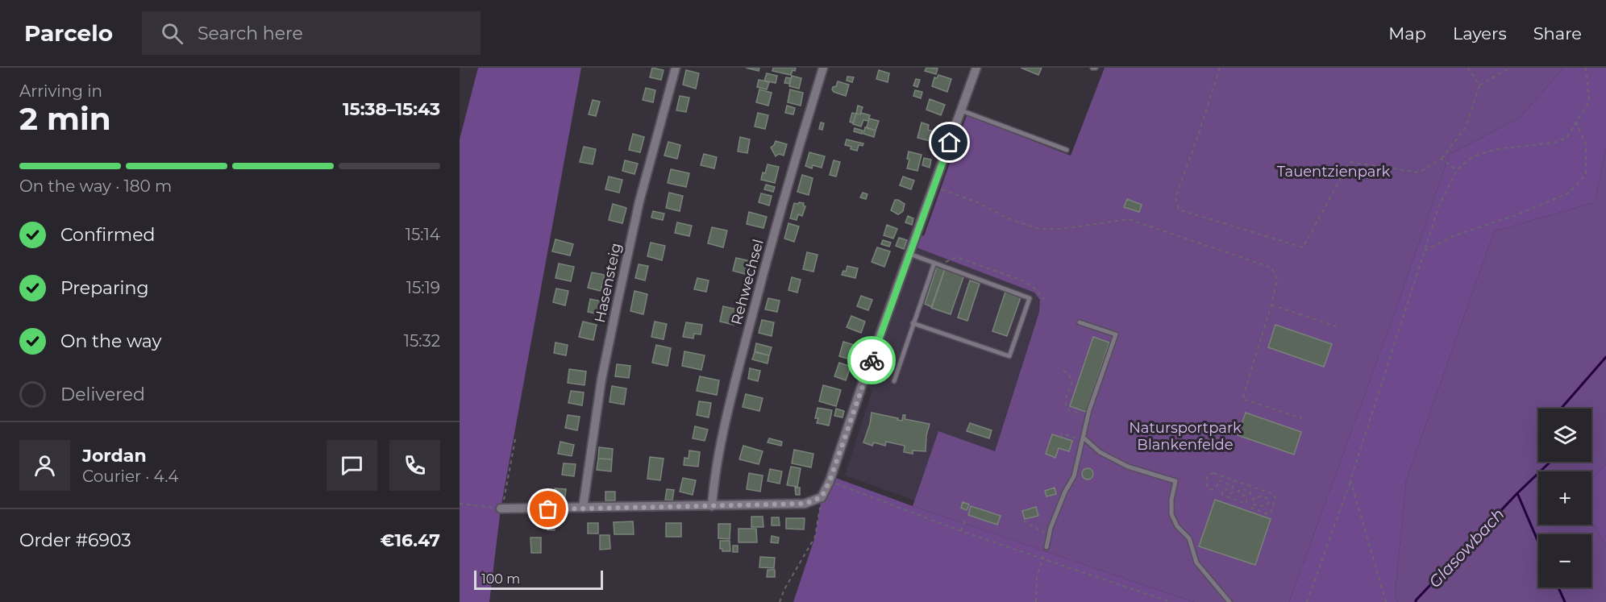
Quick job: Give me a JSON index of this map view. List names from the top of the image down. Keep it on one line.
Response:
{"streets":{"street":["Rehwechsel","Hasensteig"]},"water":["Glasowbach"],"parks":["Tauentzienpark","Natursportpark Blankenfelde"],"scale_bar":"100 m","page":{"header":"Parcelo","search":"Search here","nav":["Map","Layers","Share"],"heading":["2 min","Arriving in","15:38–15:43"],"panel":["Jordan","Courier · 4.4","Order #6903","€16.47"],"bar":"On the way · 180 m","list":[["Confirmed","15:14"],["Preparing","15:19"],["On the way","15:32"],"Delivered"],"map_buttons":["+","−"],"scale":"100 m"}}
